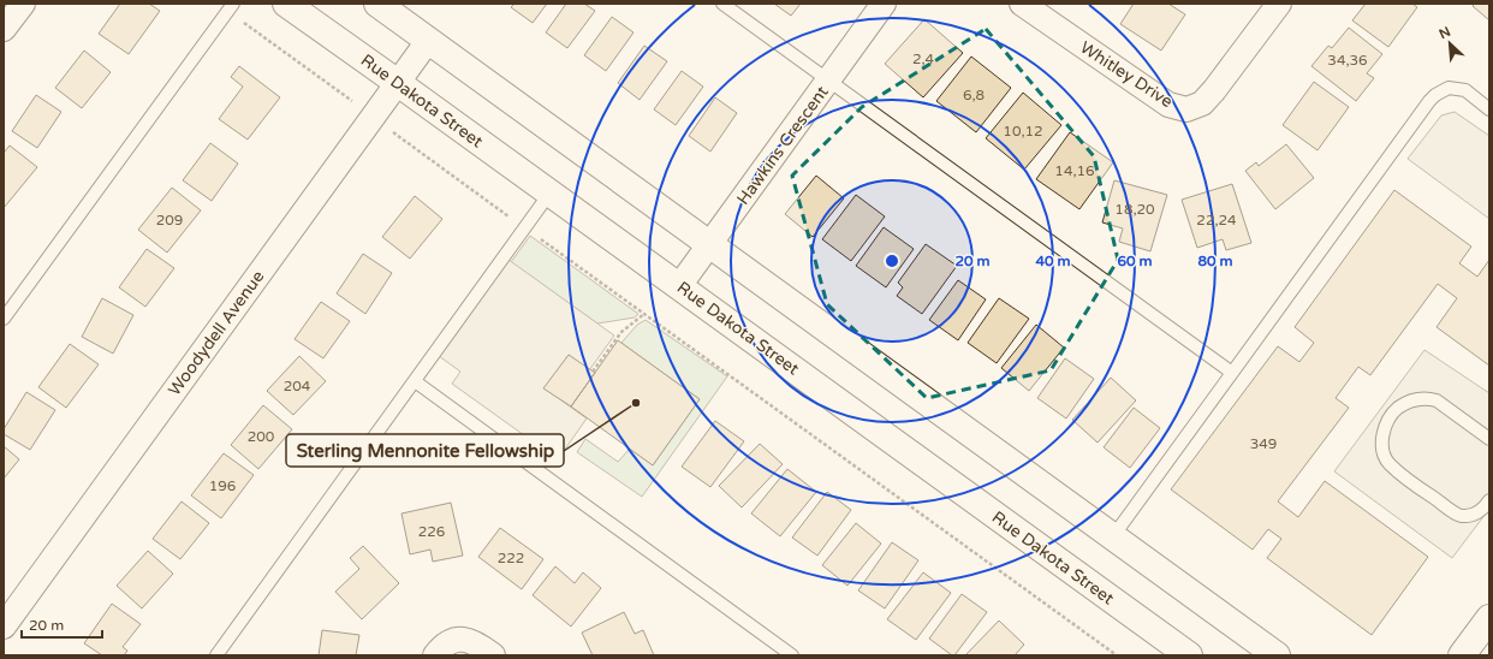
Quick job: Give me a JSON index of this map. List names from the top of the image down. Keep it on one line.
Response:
{"streets":{"main road":["Rue Dakota Street"],"street":["Whitley Drive","Hawkins Crescent","Woodydell Avenue"]},"crossings":[["Rue Dakota Street","Hawkins Crescent"],["Rue Dakota Street","Woodydell Avenue"]],"places":["Sterling Mennonite Fellowship"],"house_numbers":["2,4","34,36","6,8","10,12","14,16","18,20","209","22,24","204","200","349","196","226","222"],"scale_bar":"20 m","north":"top left","rings":["20 m","40 m","60 m","80 m"]}
